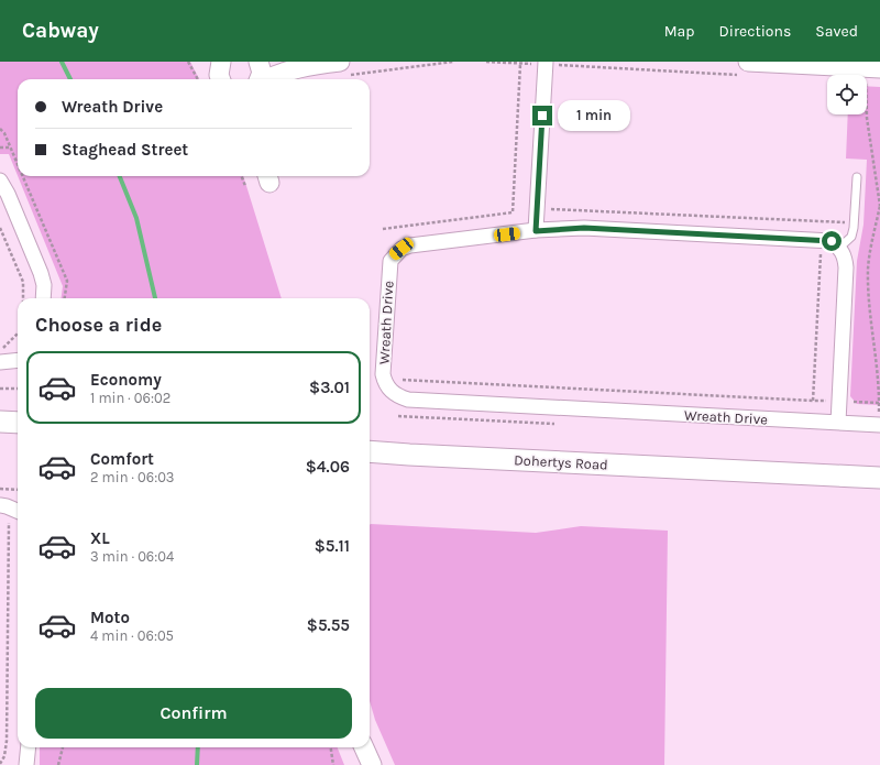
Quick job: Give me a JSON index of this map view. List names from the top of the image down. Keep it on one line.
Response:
{"streets":{"main road":["Dohertys Road"],"street":["Wreath Drive"]},"page":{"header":"Cabway","nav":["Map","Directions","Saved"],"banner":["Wreath Drive","Staghead Street"],"bubble":"1 min","heading":"Choose a ride","list":[{"name":"Economy","note":"1 min · 06:02","value":"$3.01"},{"name":"Comfort","note":"2 min · 06:03","value":"$4.06"},{"name":"XL","note":"3 min · 06:04","value":"$5.11"},{"name":"Moto","note":"4 min · 06:05","value":"$5.55"}],"buttons":"Confirm"}}
